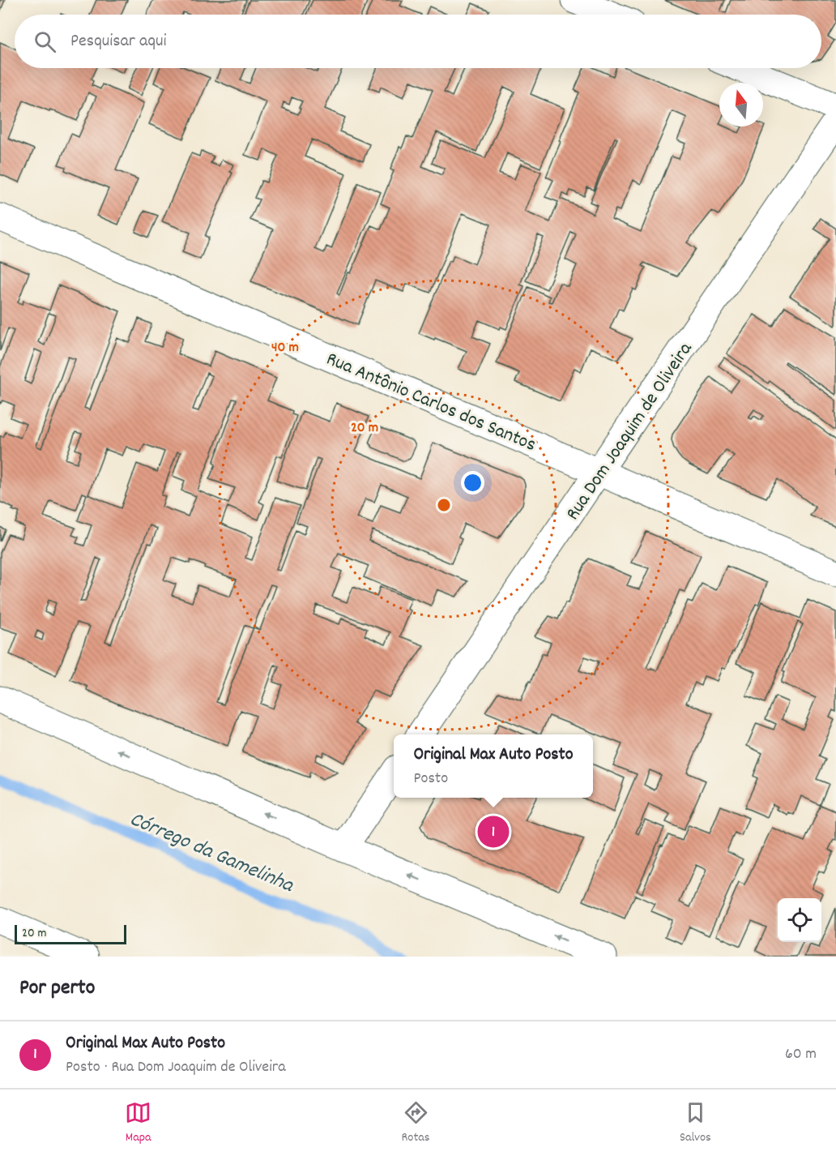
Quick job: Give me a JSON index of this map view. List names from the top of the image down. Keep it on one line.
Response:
{"streets":{"street":["Rua Antônio Carlos dos Santos","Rua Dom Joaquim de Oliveira"]},"crossings":[["Rua Antônio Carlos dos Santos","Rua Dom Joaquim de Oliveira"]],"water":["Córrego da Gamelinha"],"scale_bar":"20 m","north":"top","page":{"search":"Pesquisar aqui","popup":["Original Max Auto Posto","Posto"],"pins":"1","scale":"20 m","heading":"Por perto","list":[{"mark":"1","name":"Original Max Auto Posto","note":"Posto · Rua Dom Joaquim de Oliveira","value":"60 m"}],"nav":["Mapa","Rotas","Salvos"]},"rings":["40 m","20 m"]}
